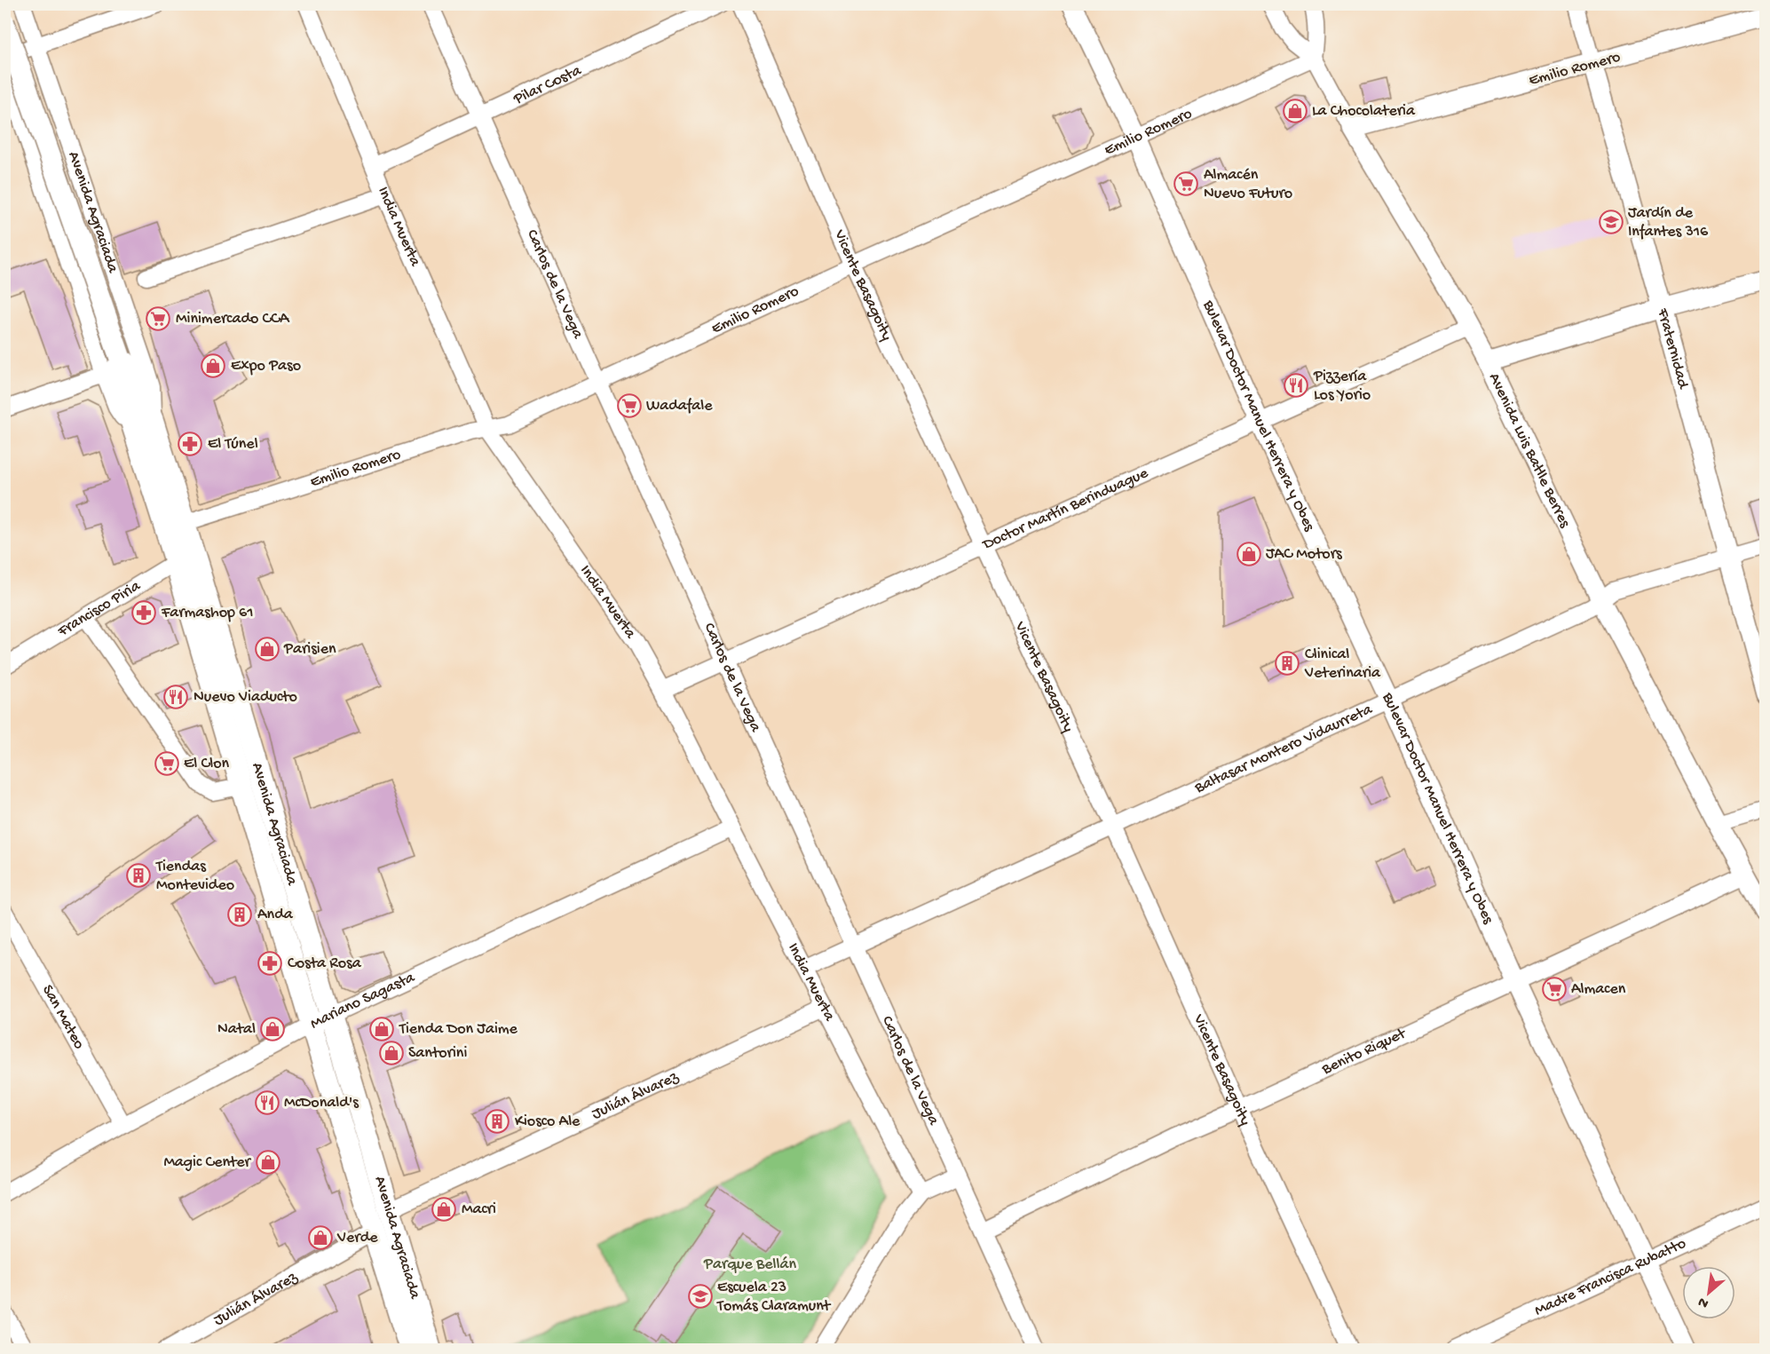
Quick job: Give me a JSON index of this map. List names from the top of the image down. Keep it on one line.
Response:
{"streets":{"main road":["Avenida Agraciada"],"street":["Emilio Romero","Pilar Costa","India Muerta","Carlos de la Vega","Vicente Basagoity","Fraternidad","Bulevar Doctor Manuel Herrera y Obes","Avenida Luis Batlle Berres","Doctor Martín Berinduague","Francisco Piria","Baltasar Montero Vidaurreta","Mariano Sagasta","San Mateo","Benito Riquet","Julián Álvarez","Madre Francisca Rubatto"]},"crossings":[["Emilio Romero","Avenida Agraciada"],["Emilio Romero","India Muerta"],["Emilio Romero","Carlos de la Vega"],["Emilio Romero","Vicente Basagoity"],["Emilio Romero","Fraternidad"],["Emilio Romero","Bulevar Doctor Manuel Herrera y Obes"],["Emilio Romero","Avenida Luis Batlle Berres"],["Pilar Costa","India Muerta"],["Pilar Costa","Carlos de la Vega"],["Avenida Agraciada","Francisco Piria"],["Avenida Agraciada","Mariano Sagasta"],["Avenida Agraciada","Julián Álvarez"],["India Muerta","Doctor Martín Berinduague"],["India Muerta","Baltasar Montero Vidaurreta"],["India Muerta","Mariano Sagasta"],["India Muerta","Julián Álvarez"],["Carlos de la Vega","Doctor Martín Berinduague"],["Carlos de la Vega","Baltasar Montero Vidaurreta"],["Carlos de la Vega","Benito Riquet"],["Vicente Basagoity","Doctor Martín Berinduague"],["Vicente Basagoity","Baltasar Montero Vidaurreta"],["Vicente Basagoity","Benito Riquet"],["Fraternidad","Baltasar Montero Vidaurreta"],["Bulevar Doctor Manuel Herrera y Obes","Doctor Martín Berinduague"],["Bulevar Doctor Manuel Herrera y Obes","Baltasar Montero Vidaurreta"],["Bulevar Doctor Manuel Herrera y Obes","Benito Riquet"],["Bulevar Doctor Manuel Herrera y Obes","Madre Francisca Rubatto"],["Avenida Luis Batlle Berres","Doctor Martín Berinduague"],["Avenida Luis Batlle Berres","Baltasar Montero Vidaurreta"],["Avenida Luis Batlle Berres","Benito Riquet"],["Mariano Sagasta","San Mateo"]],"parks":["Parque Bellán"],"places":{"shop":["La Chocolateria","Expo Paso","JAC Motors","Parisien","Natal","Tienda Don Jaime","Santorini","Magic Center","Macri","Verde"],"supermarket":["Almacén Nuevo Futuro","Minimercado CCA","Wadafale","El Clon","Almacen"],"school or university":["Jardín de Infantes 316","Escuela 23 Tomás Claramunt"],"restaurant":["Pizzería Los Yorio","Nuevo Viaducto","McDonald's"],"pharmacy":["El Túnel","Farmashop 61","Costa Rosa"],"building":["Clinical Veterinaria","Tiendas Montevideo","Anda","Kiosco Ale"]},"north":"bottom left"}
